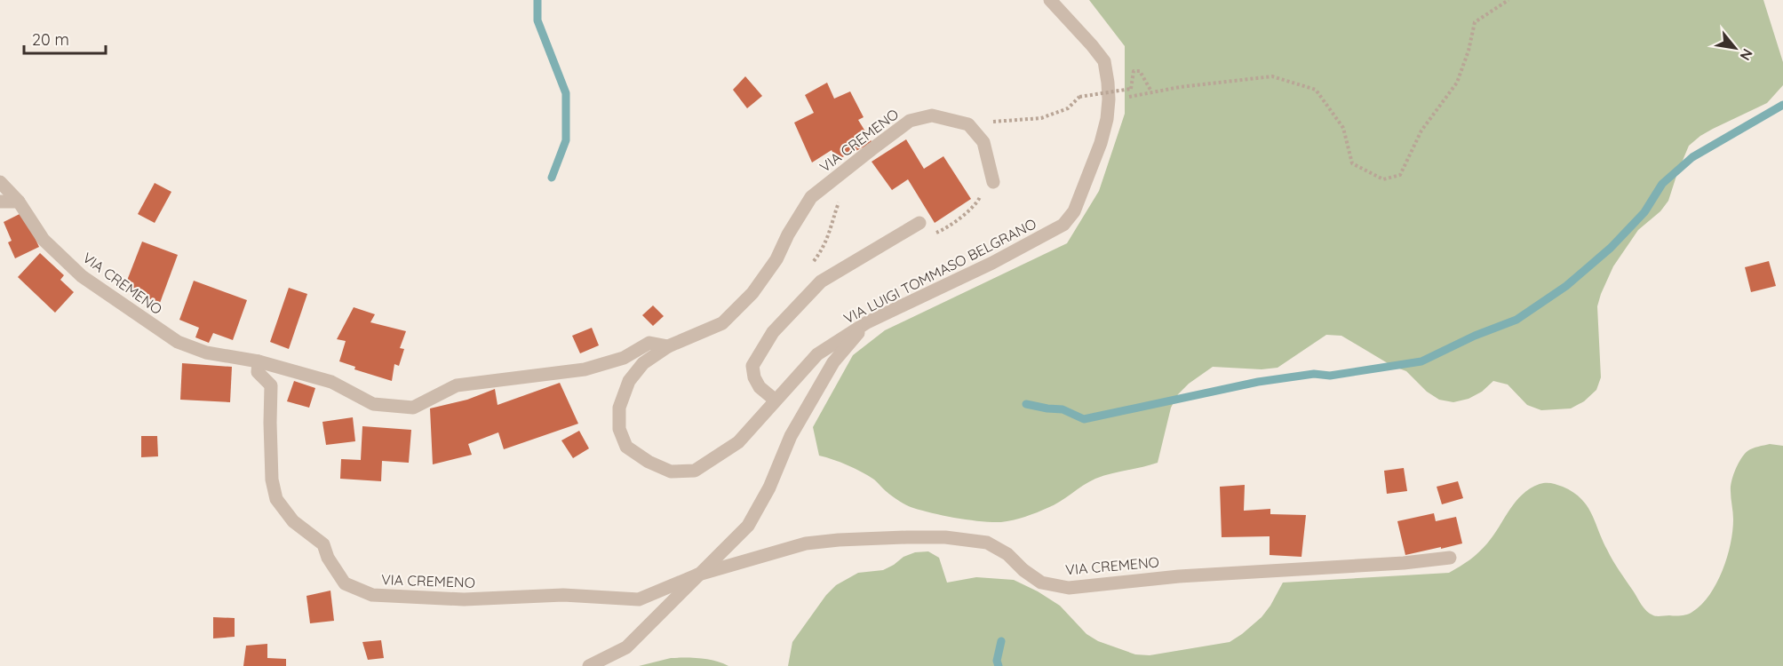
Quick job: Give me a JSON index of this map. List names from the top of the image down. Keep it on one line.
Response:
{"streets":{"street":["VIA CREMENO","VIA LUIGI TOMMASO BELGRANO"]},"crossings":[["VIA CREMENO","VIA LUIGI TOMMASO BELGRANO"]],"scale_bar":"20 m","north":"bottom right"}
